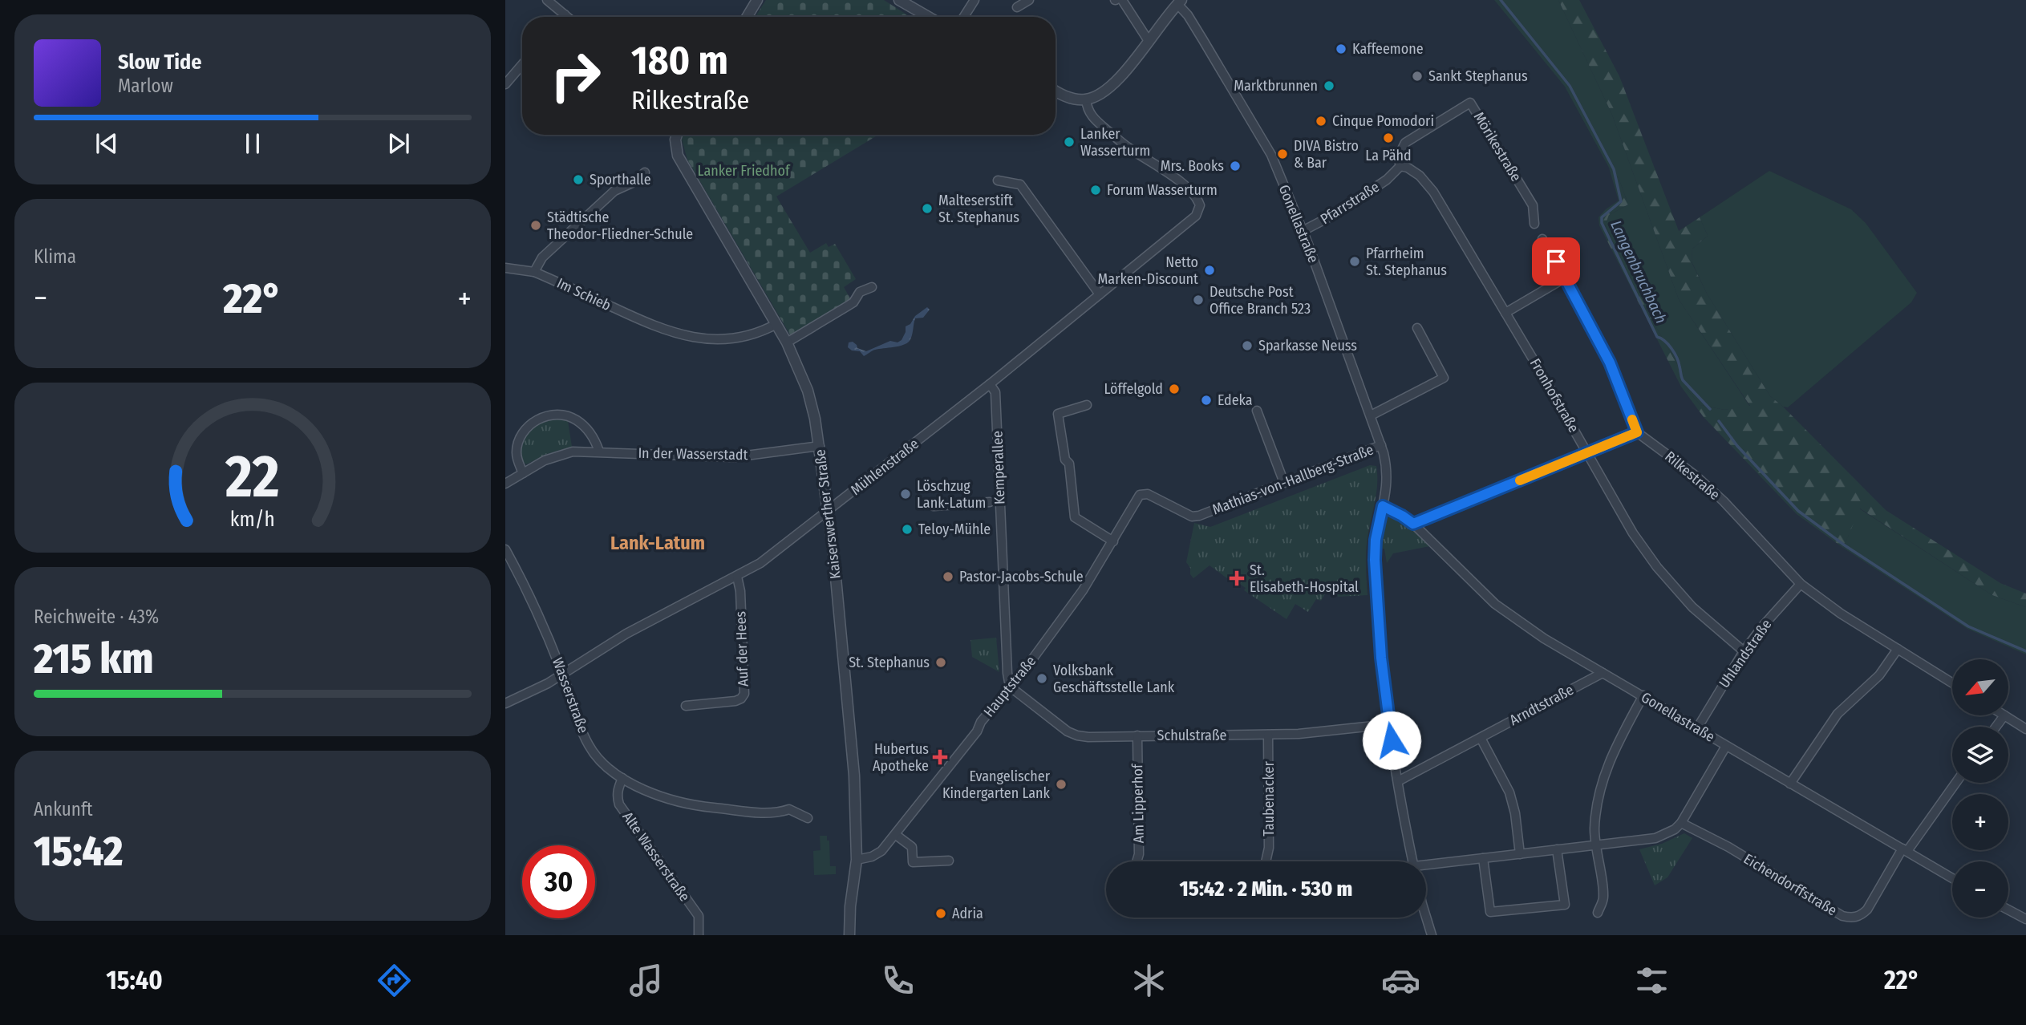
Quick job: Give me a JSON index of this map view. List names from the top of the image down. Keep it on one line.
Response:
{"streets":{"street":["Mörikestraße","Pfarrstraße","Gonellastraße","Im Schieb","Fronhofstraße","In der Wasserstadt","Mühlenstraße","Kemperallee","Rilkestraße","Mathias-von-Hallberg-Straße","Kaiserswerther Straße","Auf der Hees","Uhlandstraße","Hauptstraße","Wasserstraße","Arndtstraße","Schulstraße","Taubenacker","Am Lipperhof","Alte Wasserstraße","Eichendorffstraße"]},"crossings":[["Mörikestraße","Pfarrstraße"],["Mörikestraße","Fronhofstraße"],["Pfarrstraße","Gonellastraße"],["Pfarrstraße","Fronhofstraße"],["Gonellastraße","Mathias-von-Hallberg-Straße"],["Gonellastraße","Uhlandstraße"],["Gonellastraße","Arndtstraße"],["Gonellastraße","Schulstraße"],["Gonellastraße","Eichendorffstraße"],["Im Schieb","Kaiserswerther Straße"],["Fronhofstraße","Uhlandstraße"],["In der Wasserstadt","Kaiserswerther Straße"],["Mühlenstraße","Kemperallee"],["Mühlenstraße","Kaiserswerther Straße"],["Mühlenstraße","Auf der Hees"],["Mühlenstraße","Wasserstraße"],["Kemperallee","Hauptstraße"],["Kemperallee","Schulstraße"],["Rilkestraße","Uhlandstraße"],["Mathias-von-Hallberg-Straße","Hauptstraße"],["Kaiserswerther Straße","Hauptstraße"],["Hauptstraße","Schulstraße"],["Wasserstraße","Alte Wasserstraße"],["Schulstraße","Taubenacker"],["Schulstraße","Am Lipperhof"]],"districts":["Lank-Latum"],"water":["Langenbruchbach"],"parks":["Lanker Friedhof"],"places":{"other":["Kaffeemone","Sankt Stephanus","Marktbrunnen","Cinque Pomodori","La Pähd","Lanker Wasserturm","DIVA Bistro & Bar","Mrs. Books","Sporthalle","Forum Wasserturm","Malteserstift St. Stephanus","Städtische Theodor-Fliedner-Schule","Pfarrheim St. Stephanus","Netto Marken-Discount","Deutsche Post Office Branch 523","Sparkasse Neuss","Löffelgold","Edeka","Löschzug Lank-Latum","Teloy-Mühle","Pastor-Jacobs-Schule","St. Stephanus","Volksbank Geschäftsstelle Lank","Evangelischer Kindergarten Lank","Adria"],"health":["St. Elisabeth-Hospital","Hubertus Apotheke"]},"north":"bottom left","page":{"turn":["180 m","Rilkestraße"],"song":["Slow Tide","Marlow"],"tile":["Klima",["Reichweite · 43%","215 km"],["Ankunft","15:42"]],"heat":["−","22°","+"],"map_buttons":["+","−"],"limit":"30","trip":"15:42 · 2 Min. · 530 m","tabs":["15:40","22°"],"gauge":["22","km/h"]}}
